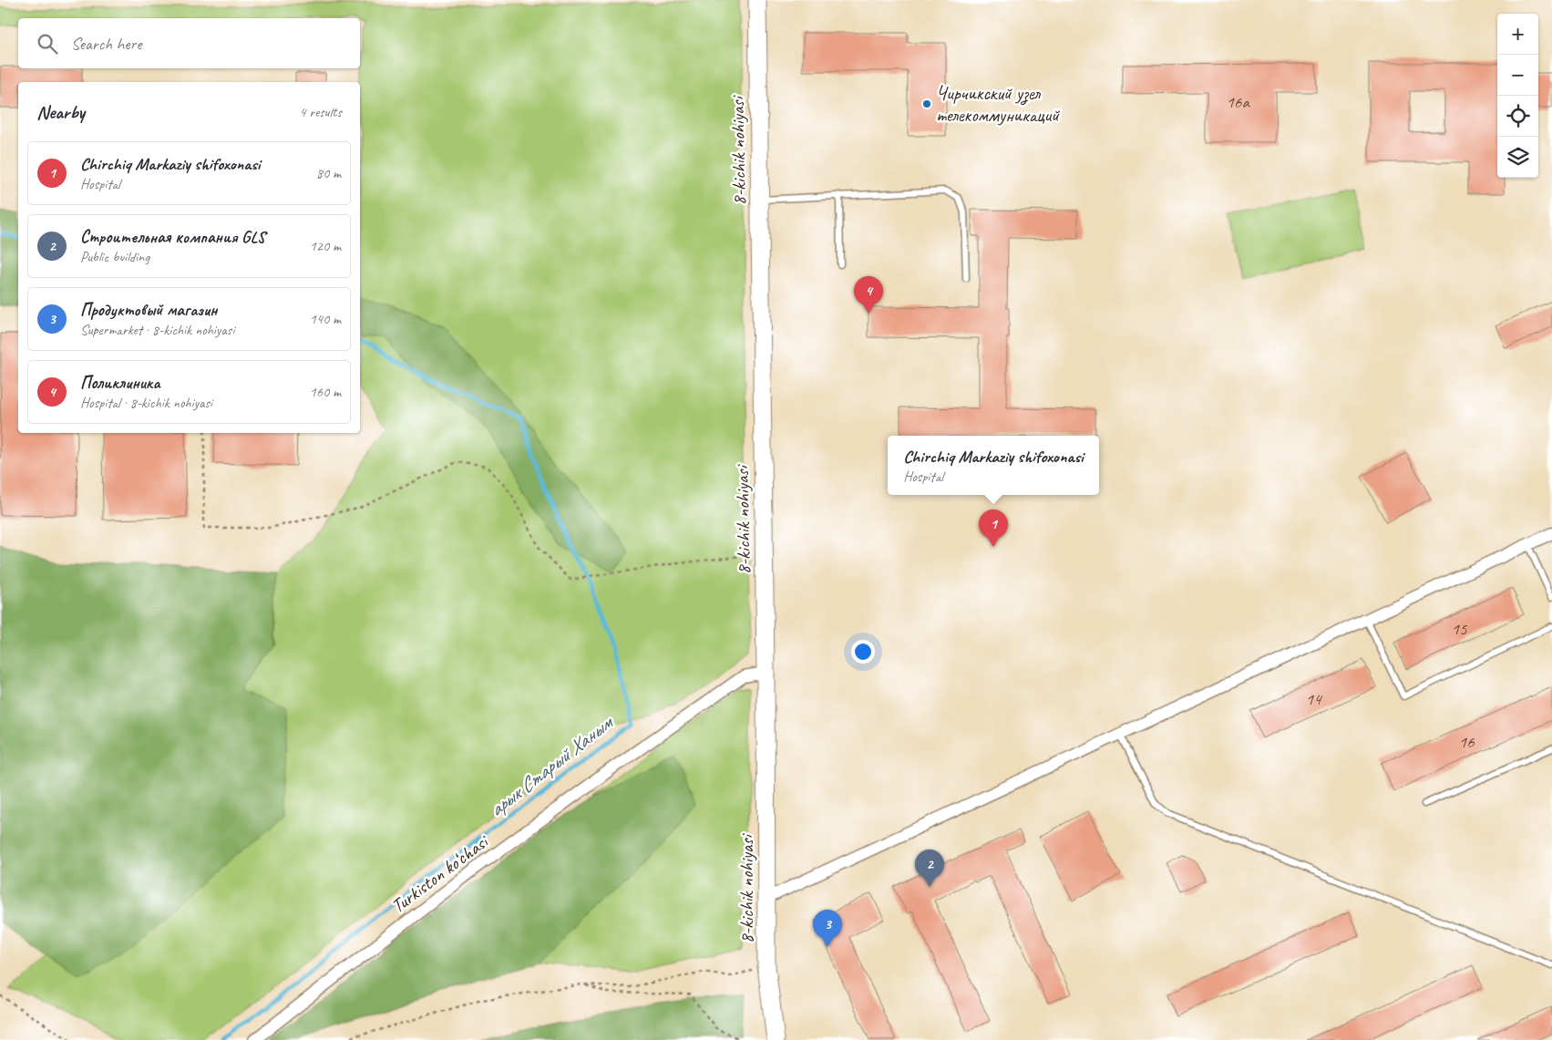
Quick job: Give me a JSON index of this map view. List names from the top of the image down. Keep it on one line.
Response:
{"streets":{"street":["8-kichik nohiyasi","Turkiston ko‘chasi"]},"crossings":[["8-kichik nohiyasi","Turkiston ko‘chasi"]],"water":["арык Старый Ханым"],"places":["Чирчикский узел телекоммуникаций"],"house_numbers":["16a","15","14","16"],"page":{"map_buttons":["+","−"],"search":"Search here","heading":["Nearby","4 results"],"list":[{"mark":"1","name":"Chirchiq Markaziy shifoxonasi","note":"Hospital","value":"80 m"},{"mark":"2","name":"Строительная компания GLS","note":"Public building","value":"120 m"},{"mark":"3","name":"Продуктовый магазин","note":"Supermarket · 8-kichik nohiyasi","value":"140 m"},{"mark":"4","name":"Поликлиника","note":"Hospital · 8-kichik nohiyasi","value":"160 m"}],"pins":["4","1","2","3"],"popup":["Chirchiq Markaziy shifoxonasi","Hospital"]}}
